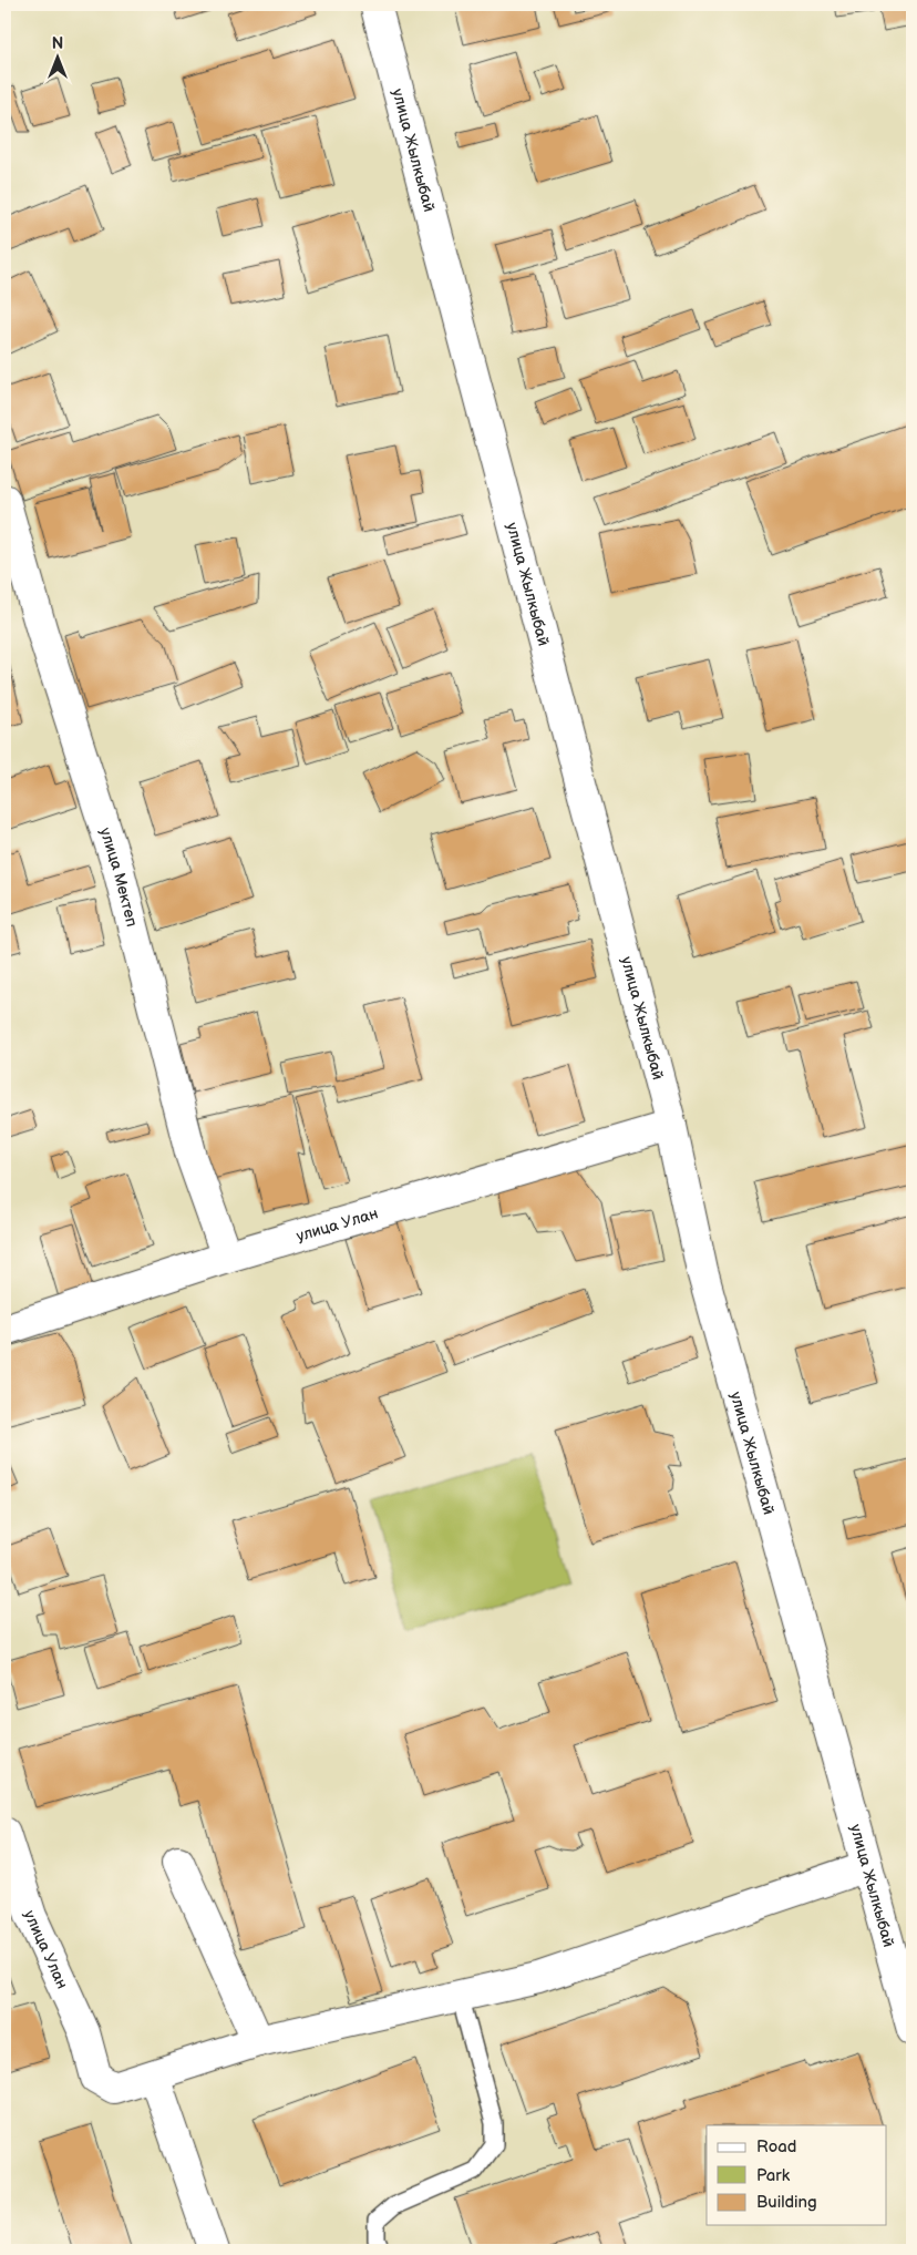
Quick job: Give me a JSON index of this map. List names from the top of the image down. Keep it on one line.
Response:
{"streets":{"street":["улица Жылкыбай","улица Мектеп","улица Улан"]},"crossings":[["улица Жылкыбай","улица Улан"],["улица Мектеп","улица Улан"]],"legend":["Road","Park","Building"],"north":"top"}
